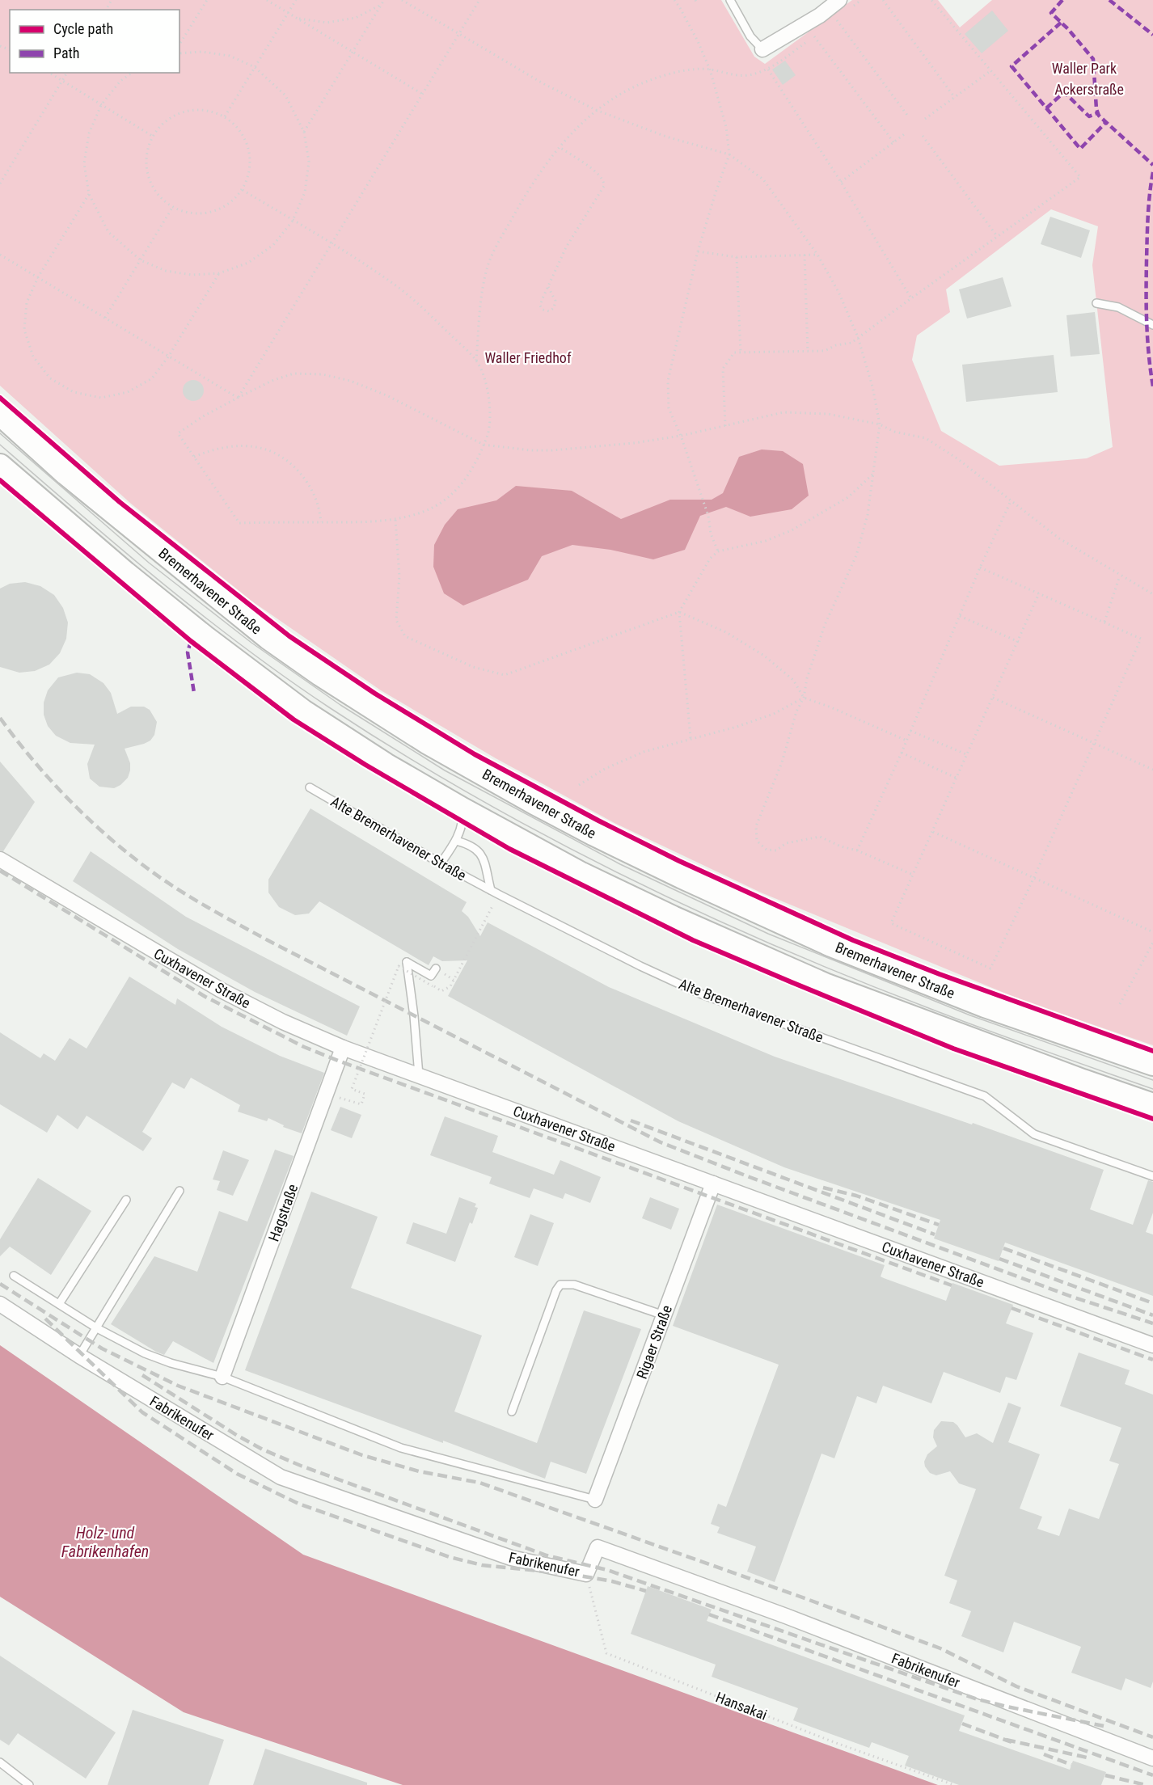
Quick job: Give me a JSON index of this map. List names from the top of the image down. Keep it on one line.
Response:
{"streets":{"main road":["Bremerhavener Straße"],"street":["Cuxhavener Straße","Hagstraße","Rigaer Straße","Fabrikenufer"],"lane":["Alte Bremerhavener Straße"],"path":["Hansakai"]},"crossings":[["Cuxhavener Straße","Hagstraße"],["Cuxhavener Straße","Rigaer Straße"],["Fabrikenufer","Hansakai"]],"water":["Holz- und Fabrikenhafen"],"parks":["Waller Park","Ackerstraße","Waller Friedhof"],"legend":["Cycle path","Path"]}
